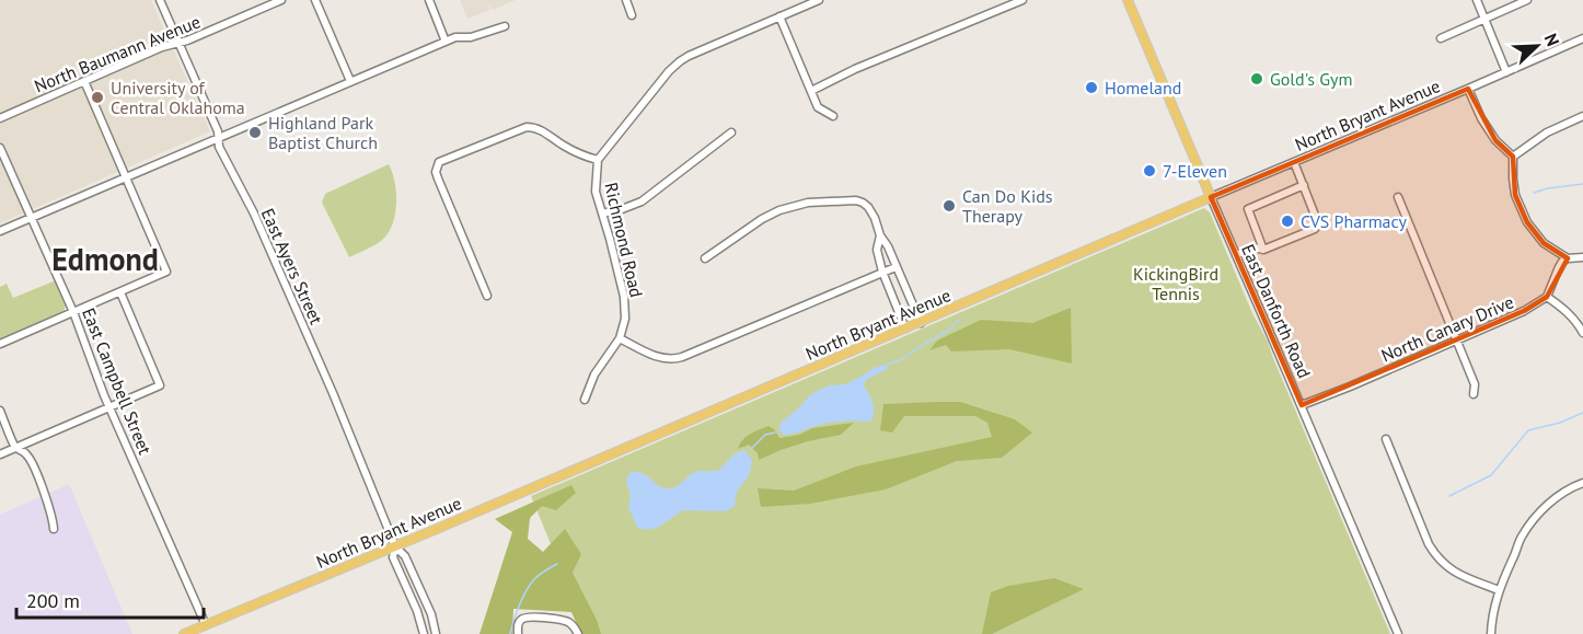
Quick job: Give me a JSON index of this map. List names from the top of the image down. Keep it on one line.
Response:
{"streets":{"main road":["North Bryant Avenue","East Danforth Road"],"street":["North Baumann Avenue","Richmond Road","East Ayers Street","North Canary Drive","East Campbell Street"]},"crossings":[["North Baumann Avenue","East Ayers Street"],["North Bryant Avenue","East Ayers Street"],["North Bryant Avenue","East Danforth Road"],["North Bryant Avenue","East Campbell Street"],["East Danforth Road","North Canary Drive"]],"districts":["Edmond"],"parks":["KickingBird Tennis"],"places":["Gold's Gym","Homeland","University of Central Oklahoma","Highland Park Baptist Church","7-Eleven","Can Do Kids Therapy","CVS Pharmacy"],"scale_bar":"200 m","north":"top right"}
